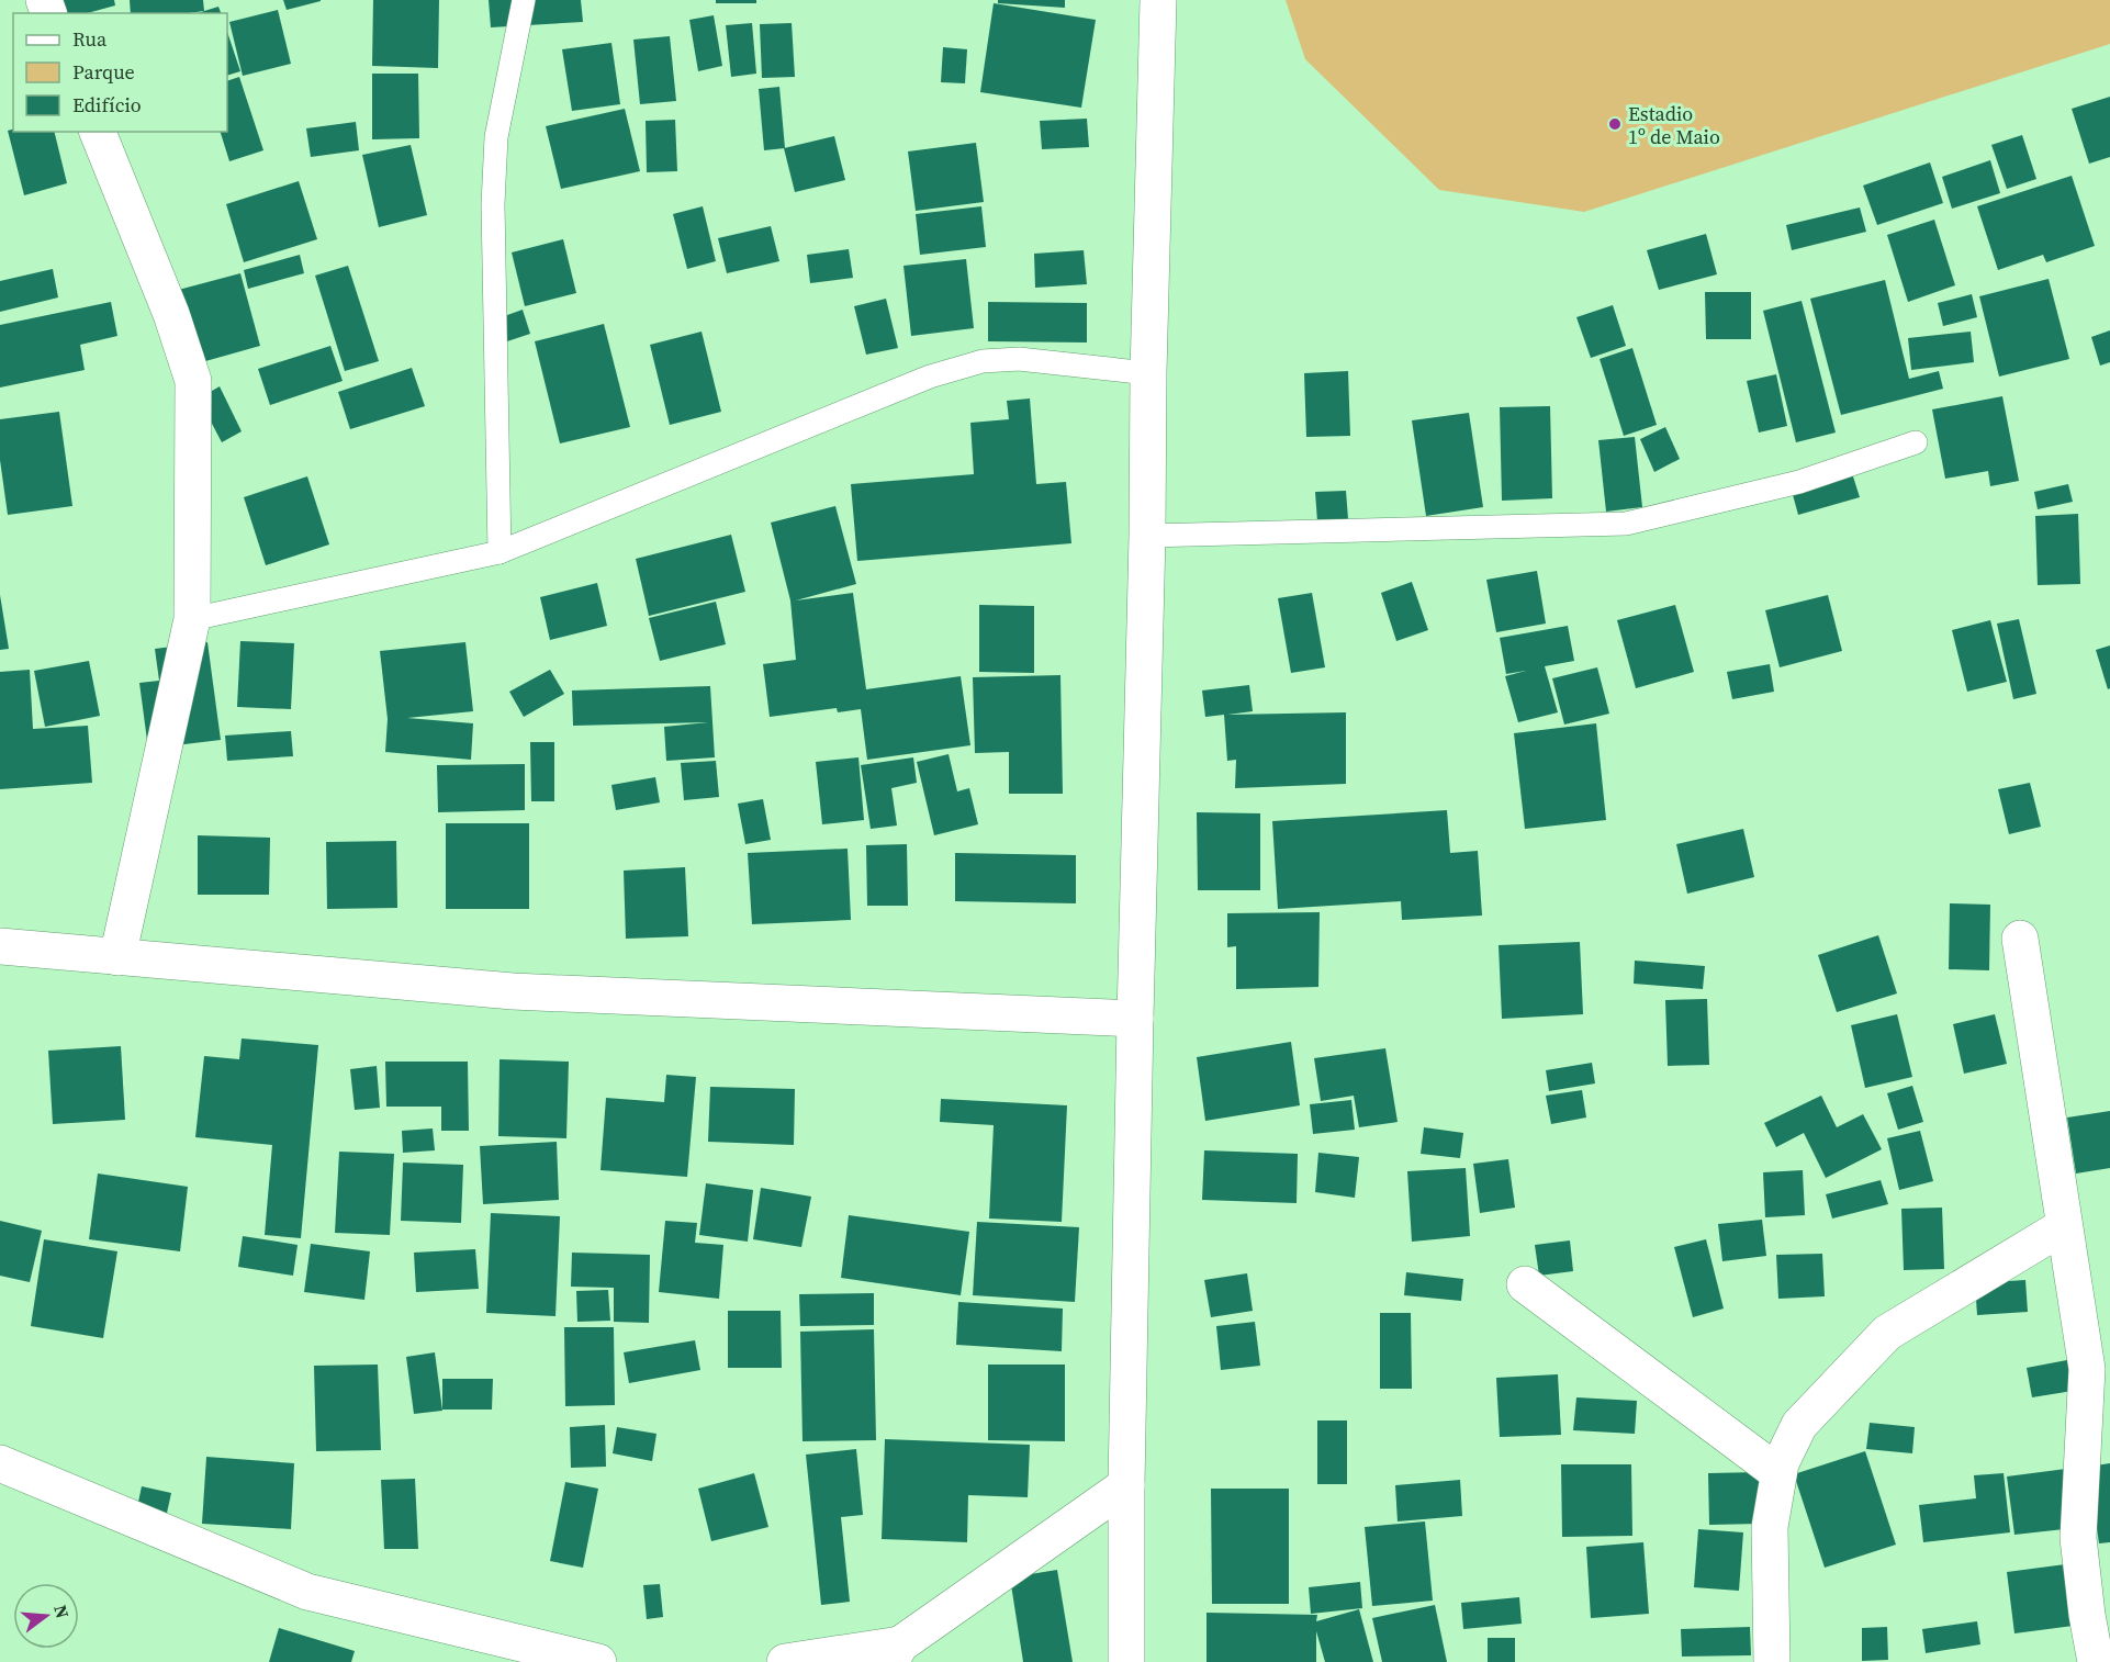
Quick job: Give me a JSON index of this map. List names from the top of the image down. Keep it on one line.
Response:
{"places":["Estadio 1º de Maio"],"legend":["Rua","Parque","Edifício"],"north":"right"}
